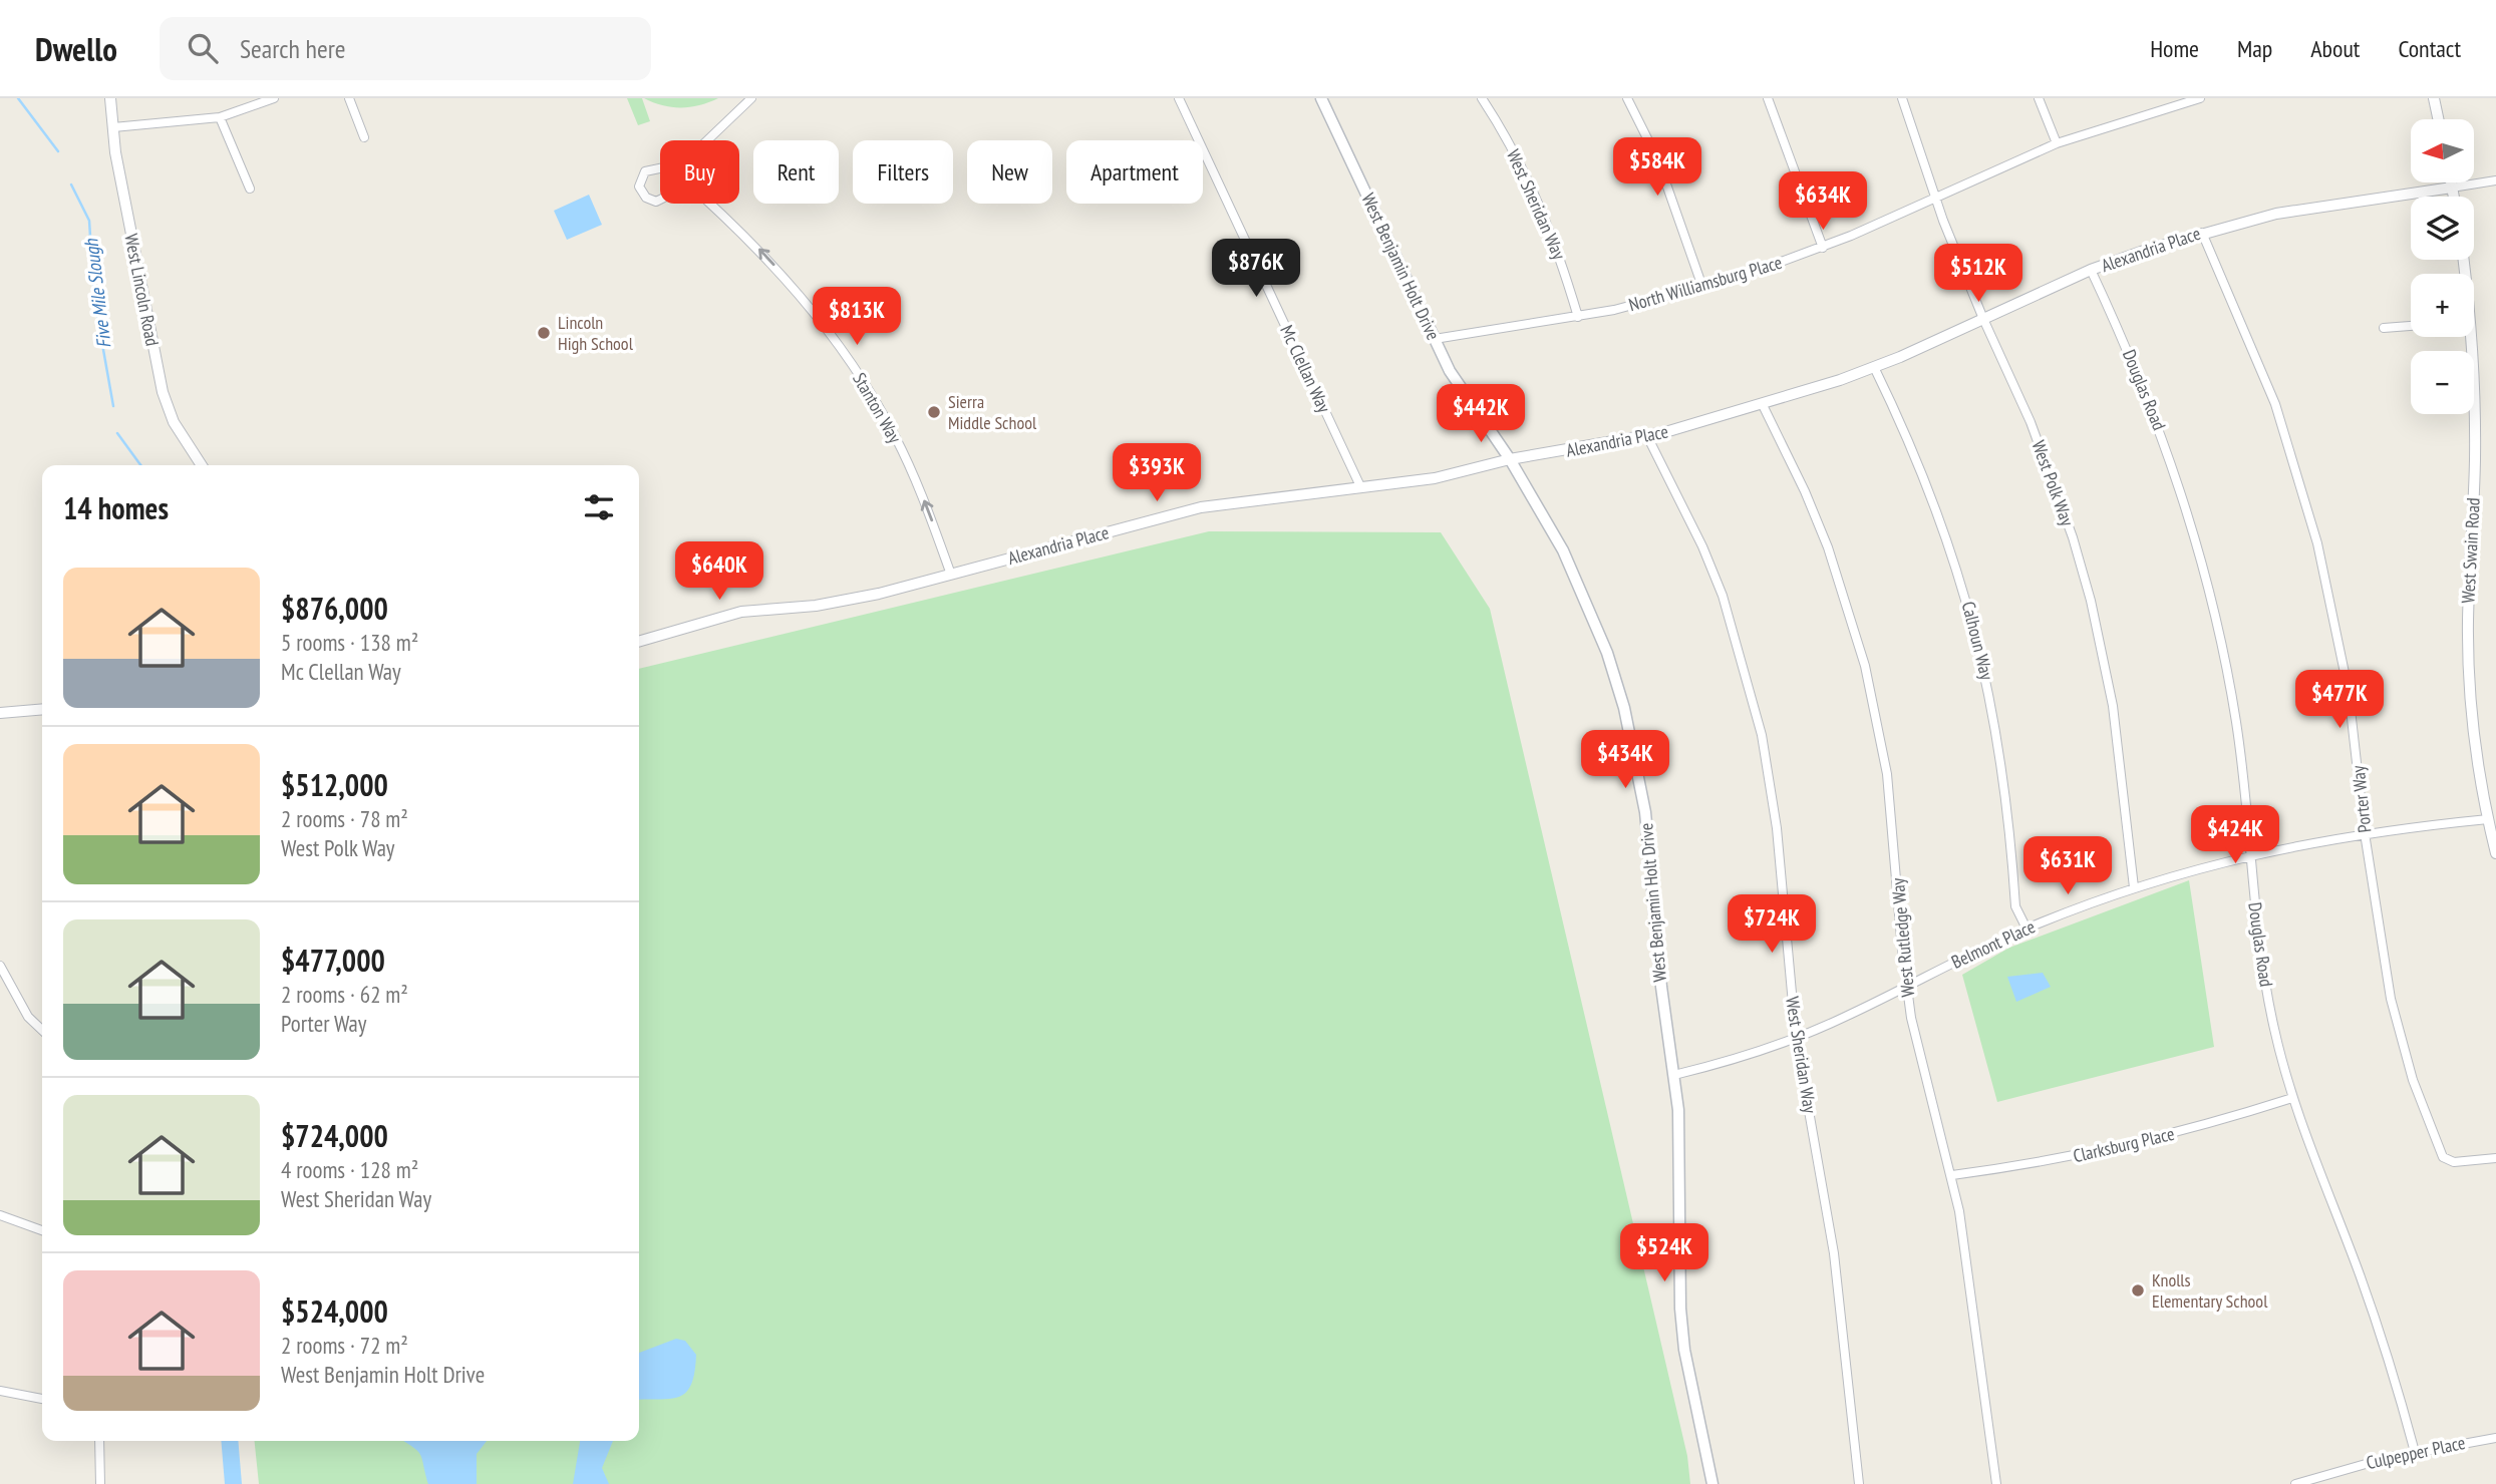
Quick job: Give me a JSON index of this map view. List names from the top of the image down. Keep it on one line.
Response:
{"streets":{"main road":["West Benjamin Holt Drive"],"street":["West Sheridan Way","Alexandria Place","North Williamsburg Place","West Lincoln Road","Mc Clellan Way","Douglas Road","Stanton Way","West Polk Way","West Swain Road","Calhoun Way","Porter Way","West Rutledge Way","Belmont Place","Clarksburg Place","Culpepper Place"]},"crossings":[["West Sheridan Way","Alexandria Place"],["West Sheridan Way","North Williamsburg Place"],["West Sheridan Way","Belmont Place"],["Alexandria Place","West Benjamin Holt Drive"],["Alexandria Place","Mc Clellan Way"],["Alexandria Place","Douglas Road"],["Alexandria Place","Stanton Way"],["Alexandria Place","West Polk Way"],["Alexandria Place","Calhoun Way"],["Alexandria Place","Porter Way"],["Alexandria Place","West Rutledge Way"],["West Benjamin Holt Drive","North Williamsburg Place"],["West Benjamin Holt Drive","Belmont Place"],["North Williamsburg Place","West Polk Way"],["Douglas Road","Belmont Place"],["Douglas Road","Clarksburg Place"],["Douglas Road","Culpepper Place"],["West Polk Way","Belmont Place"],["West Swain Road","Belmont Place"],["Calhoun Way","Belmont Place"],["Porter Way","Belmont Place"],["West Rutledge Way","Belmont Place"],["West Rutledge Way","Clarksburg Place"]],"one_way":["Stanton Way"],"water":["Five Mile Slough"],"places":["Lincoln High School","Sierra Middle School","Knolls Elementary School"],"north":"left","page":{"header":"Dwello","search":"Search here","nav":["Home","Map","About","Contact"],"map_buttons":["+","−"],"price":["$584K","$634K","$876K","$512K","$813K","$442K","$393K","$640K","$477K","$434K","$424K","$631K","$724K","$524K"],"chip":["Buy","Rent","Filters","New","Apartment"],"heading":"14 homes","list":[{"name":"$876,000","note":"5 rooms · 138 m² · Mc Clellan Way"},{"name":"$512,000","note":"2 rooms · 78 m² · West Polk Way"},{"name":"$477,000","note":"2 rooms · 62 m² · Porter Way"},{"name":"$724,000","note":"4 rooms · 128 m² · West Sheridan Way"},{"name":"$524,000","note":"2 rooms · 72 m² · West Benjamin Holt Drive"}]}}
